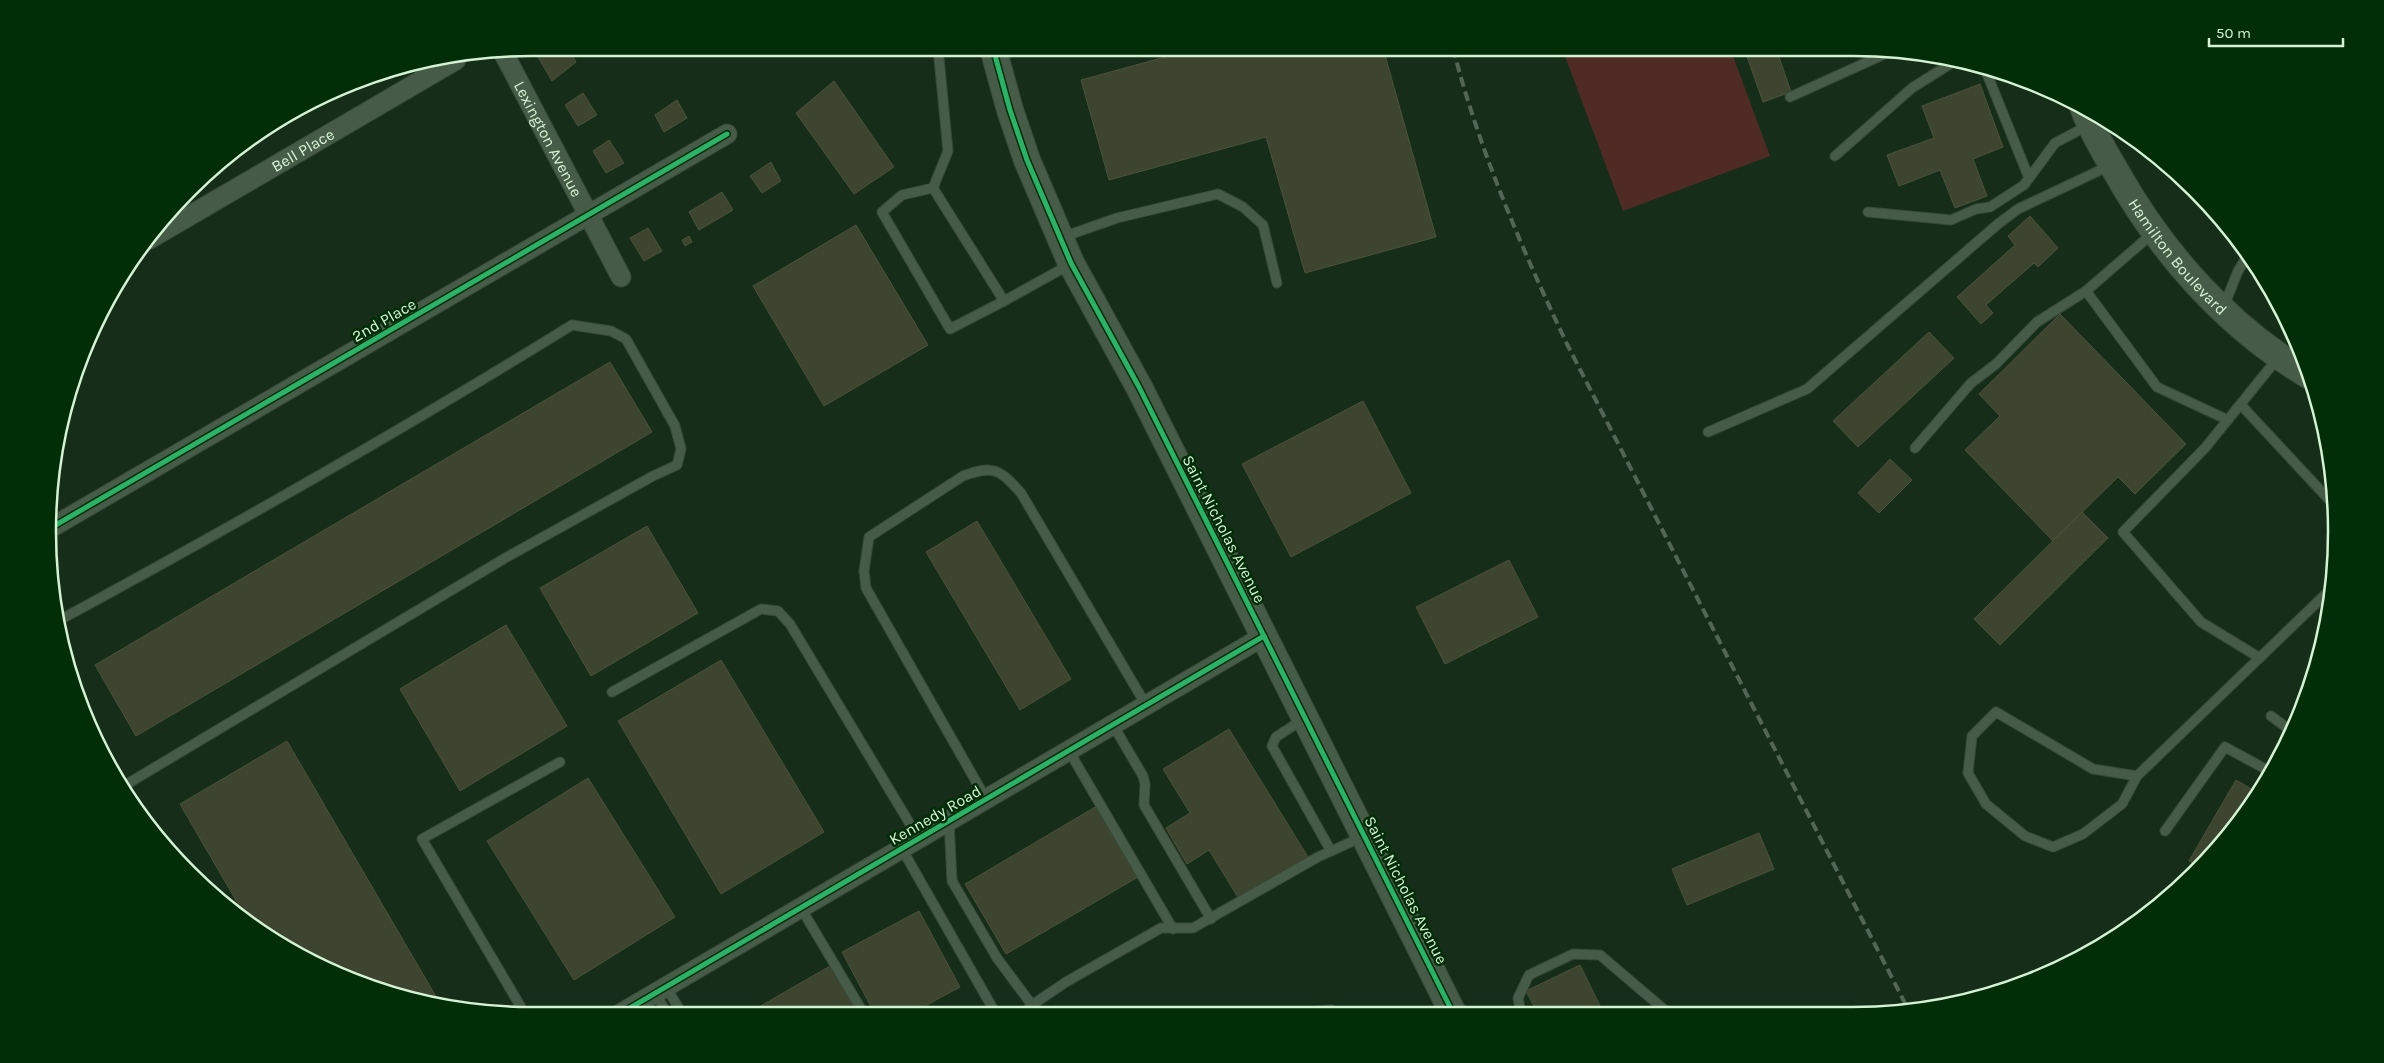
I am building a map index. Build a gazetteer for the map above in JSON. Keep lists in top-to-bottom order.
{
  "streets": {
    "street": [
      "Lexington Avenue",
      "Bell Place",
      "Hamilton Boulevard",
      "2nd Place",
      "Saint Nicholas Avenue",
      "Kennedy Road"
    ]
  },
  "crossings": [
    ["Lexington Avenue", "2nd Place"],
    ["Saint Nicholas Avenue", "Kennedy Road"]
  ],
  "scale_bar": "50 m"
}
